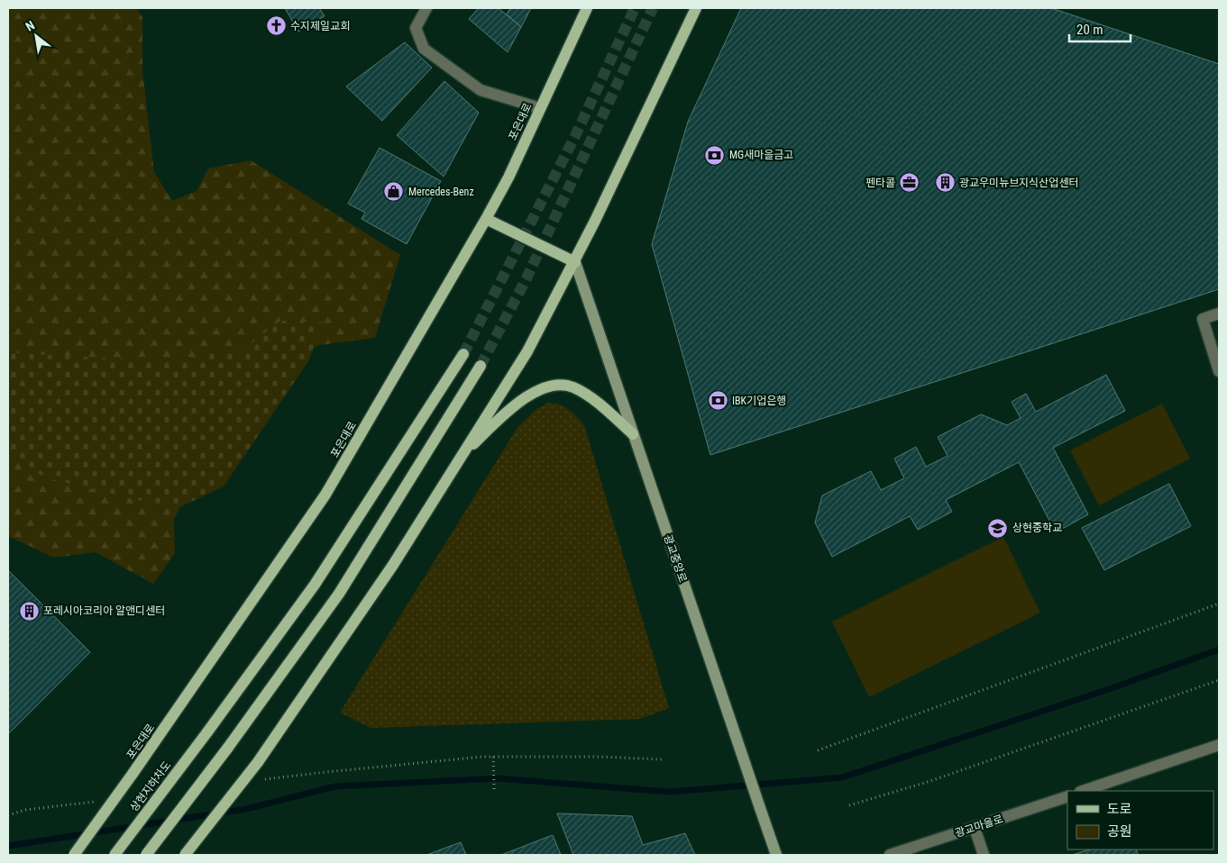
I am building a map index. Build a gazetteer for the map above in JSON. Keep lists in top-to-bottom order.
{
  "streets": {
    "main road": ["포은대로", "광교중앙로", "상현지하차도"],
    "street": ["광교마을로"]
  },
  "places": {
    "church": ["수지제일교회"],
    "bank": ["MG새마을금고", "IBK기업은행"],
    "office": ["펜타콜"],
    "building": ["광교우미뉴브지식산업센터", "포레시아코리아 알앤디센터"],
    "shop": ["Mercedes-Benz"],
    "school or university": ["상현중학교"]
  },
  "legend": ["도로", "공원"],
  "scale_bar": "20 m",
  "north": "top left"
}
